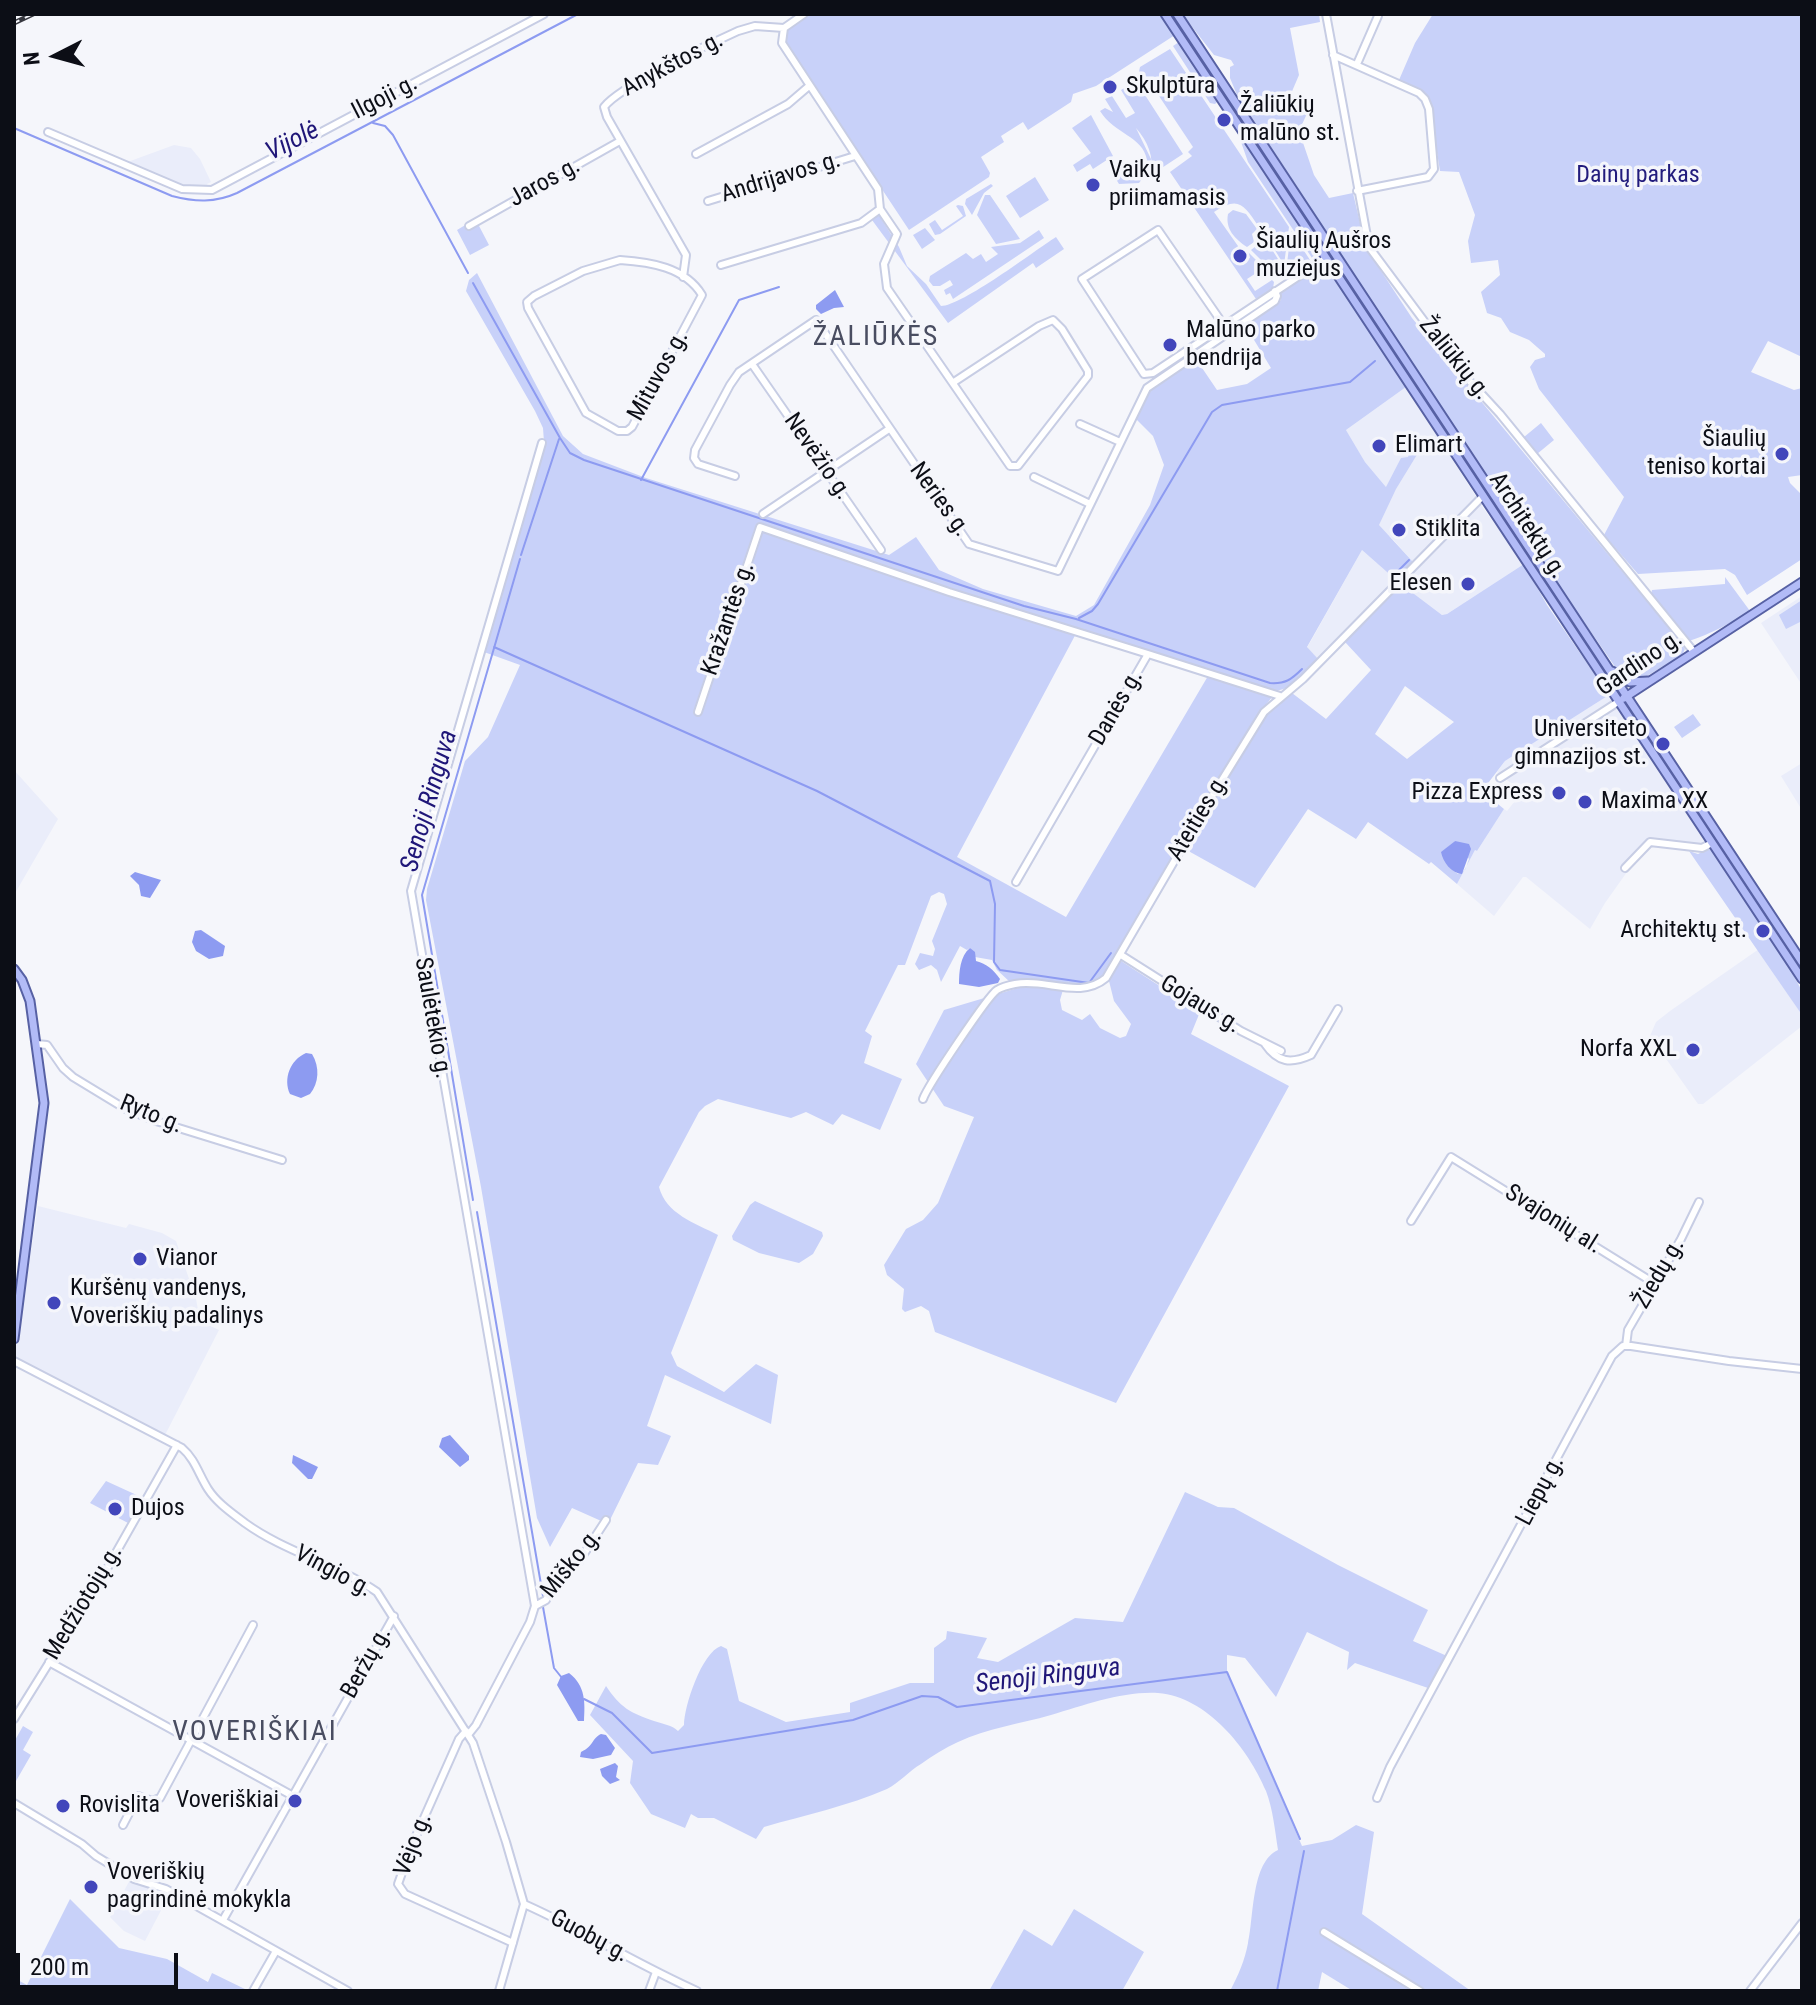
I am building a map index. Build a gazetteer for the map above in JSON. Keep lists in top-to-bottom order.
{
  "streets": {
    "main road": ["Architektų g.", "Gardino g."],
    "street": [
      "Anykštos g.",
      "Ilgoji g.",
      "Andrijavos g.",
      "Jaros g.",
      "Žaliūkių g.",
      "Mituvos g.",
      "Nevėžio g.",
      "Neries g.",
      "Kražantės g.",
      "Danės g.",
      "Ateities g.",
      "Gojaus g.",
      "Saulėtekio g.",
      "Ryto g.",
      "Svajonių al.",
      "Žiedų g.",
      "Liepų g.",
      "Miško g.",
      "Vingio g.",
      "Medžiotojų g.",
      "Beržų g.",
      "Vėjo g.",
      "Guobų g."
    ]
  },
  "crossings": [
    ["Anykštos g.", "Jaros g."],
    ["Žaliūkių g.", "Gardino g."],
    ["Nevėžio g.", "Neries g."],
    ["Architektų g.", "Gardino g."],
    ["Architektų g.", "Ateities g."],
    ["Kražantės g.", "Danės g."],
    ["Danės g.", "Ateities g."],
    ["Ateities g.", "Gojaus g."],
    ["Saulėtekio g.", "Miško g."],
    ["Svajonių al.", "Žiedų g."],
    ["Žiedų g.", "Liepų g."],
    ["Miško g.", "Vingio g."],
    ["Miško g.", "Vėjo g."],
    ["Vingio g.", "Medžiotojų g."],
    ["Vingio g.", "Beržų g."],
    ["Vingio g.", "Vėjo g."],
    ["Vingio g.", "Guobų g."]
  ],
  "districts": ["ŽALIŪKĖS", "VOVERIŠKIAI"],
  "water": ["Vijolė", "Senoji Ringuva"],
  "parks": ["Dainų parkas"],
  "places": [
    "Skulptūra",
    "Žaliūkių malūno st.",
    "Vaikų priimamasis",
    "Šiaulių Aušros muziejus",
    "Malūno parko bendrija",
    "Elimart",
    "Šiaulių teniso kortai",
    "Stiklita",
    "Elesen",
    "Universiteto gimnazijos st.",
    "Pizza Express",
    "Maxima XX",
    "Architektų st.",
    "Norfa XXL",
    "Vianor",
    "Kuršėnų vandenys, Voveriškių padalinys",
    "Dujos",
    "Voveriškiai",
    "Rovislita",
    "Voveriškių pagrindinė mokykla"
  ],
  "scale_bar": "200 m",
  "north": "left"
}
